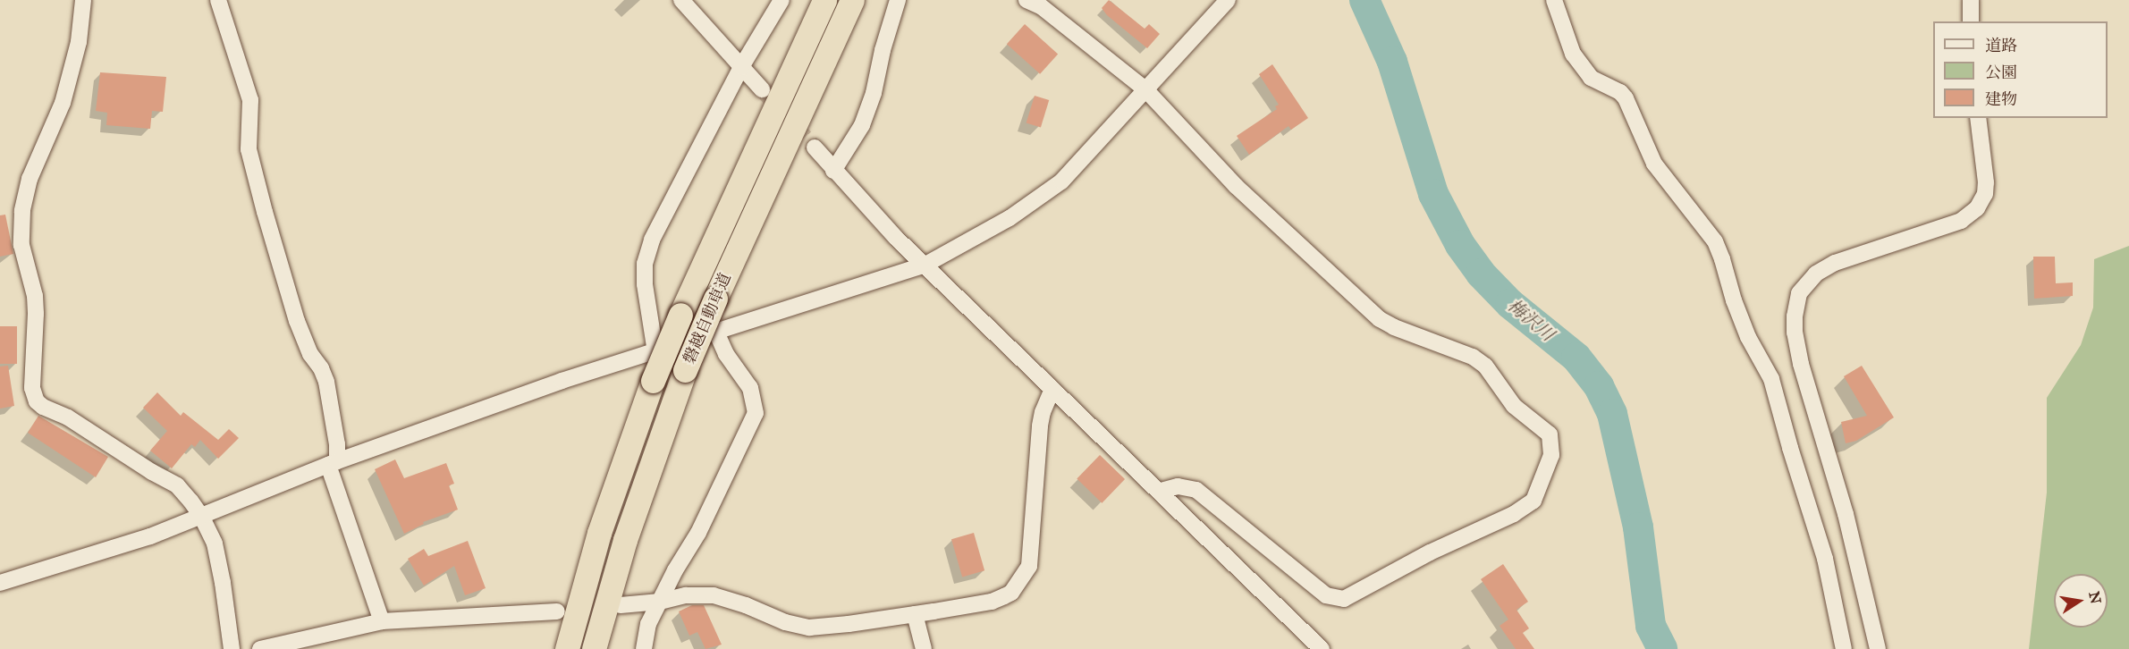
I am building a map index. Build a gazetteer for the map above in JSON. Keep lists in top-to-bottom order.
{
  "streets": {
    "highway": ["磐越自動車道"]
  },
  "water": ["梅沢川"],
  "legend": ["道路", "公園", "建物"],
  "north": "right"
}
